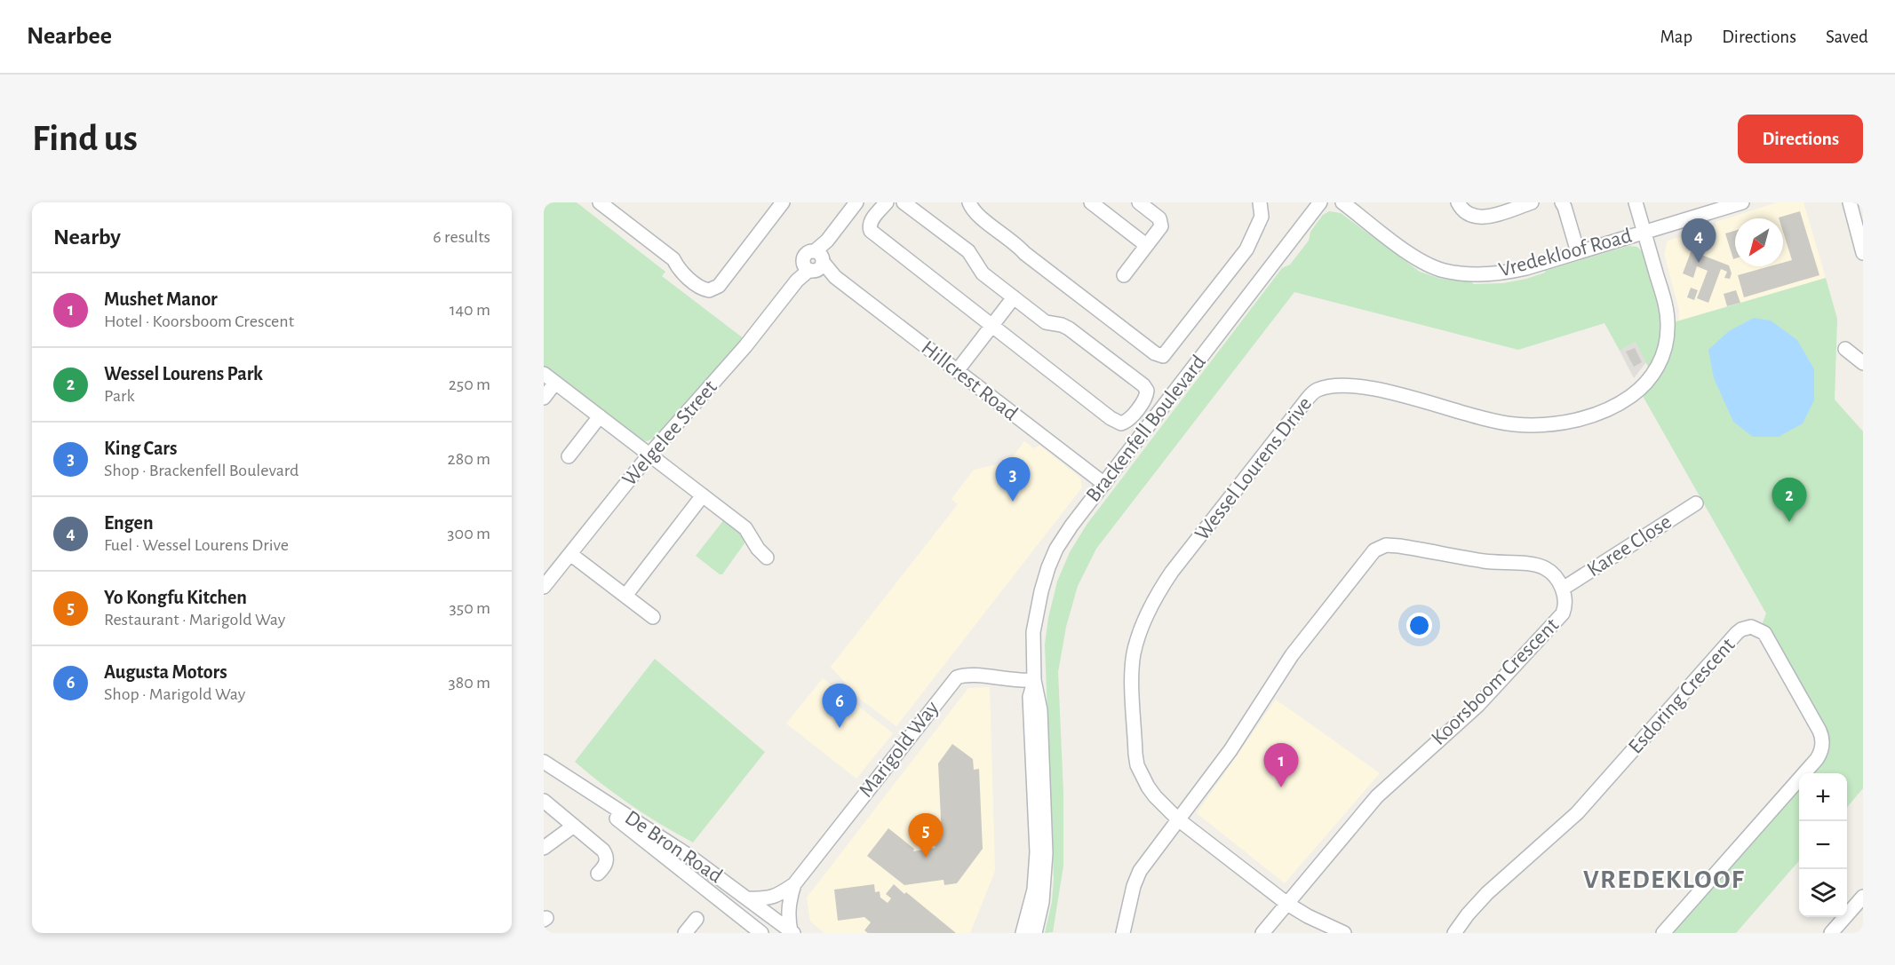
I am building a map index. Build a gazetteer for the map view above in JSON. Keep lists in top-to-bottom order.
{
  "streets": {
    "street": [
      "Vredekloof Road",
      "Hillcrest Road",
      "Brackenfell Boulevard",
      "Welgelee Street",
      "Wessel Lourens Drive",
      "Karee Close",
      "Koorsboom Crescent",
      "Esdoring Crescent",
      "Marigold Way",
      "De Bron Road"
    ]
  },
  "crossings": [
    ["Vredekloof Road", "Wessel Lourens Drive"],
    ["Hillcrest Road", "Brackenfell Boulevard"],
    ["Hillcrest Road", "Welgelee Street"],
    ["Brackenfell Boulevard", "Marigold Way"],
    ["Wessel Lourens Drive", "Koorsboom Crescent"],
    ["Karee Close", "Koorsboom Crescent"],
    ["Marigold Way", "De Bron Road"]
  ],
  "districts": ["VREDEKLOOF"],
  "north": "bottom left",
  "page": {
    "header": "Nearbee",
    "nav": ["Map", "Directions", "Saved"],
    "buttons": "Directions",
    "title": "Find us",
    "heading": ["Nearby", "6 results"],
    "pins": [
      "4",
      "3",
      "2",
      "6",
      "1",
      "5"
    ],
    "list": [
      {
        "mark": "1",
        "name": "Mushet Manor",
        "note": "Hotel · Koorsboom Crescent",
        "value": "140 m"
      },
      {
        "mark": "2",
        "name": "Wessel Lourens Park",
        "note": "Park",
        "value": "250 m"
      },
      {
        "mark": "3",
        "name": "King Cars",
        "note": "Shop · Brackenfell Boulevard",
        "value": "280 m"
      },
      {
        "mark": "4",
        "name": "Engen",
        "note": "Fuel · Wessel Lourens Drive",
        "value": "300 m"
      },
      {
        "mark": "5",
        "name": "Yo Kongfu Kitchen",
        "note": "Restaurant · Marigold Way",
        "value": "350 m"
      },
      {
        "mark": "6",
        "name": "Augusta Motors",
        "note": "Shop · Marigold Way",
        "value": "380 m"
      }
    ],
    "map_buttons": ["+", "−"]
  }
}
